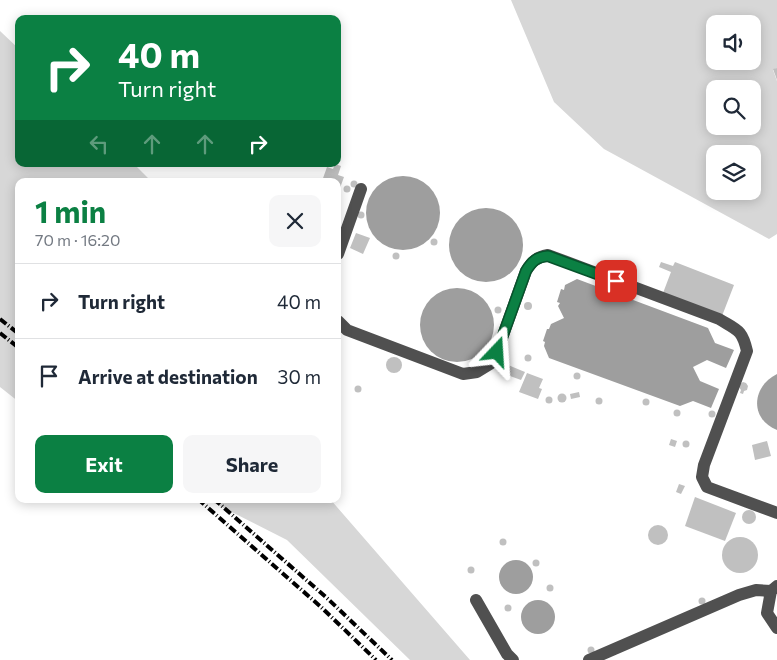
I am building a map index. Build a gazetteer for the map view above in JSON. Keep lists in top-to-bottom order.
{
  "page": {
    "turn": ["40 m", "Turn right"],
    "heading": ["1 min", "70 m · 16:20"],
    "list": [
      {
        "name": "Turn right",
        "value": "40 m"
      },
      {
        "name": "Arrive at destination",
        "value": "30 m"
      }
    ],
    "buttons": ["Exit", "Share"]
  }
}
